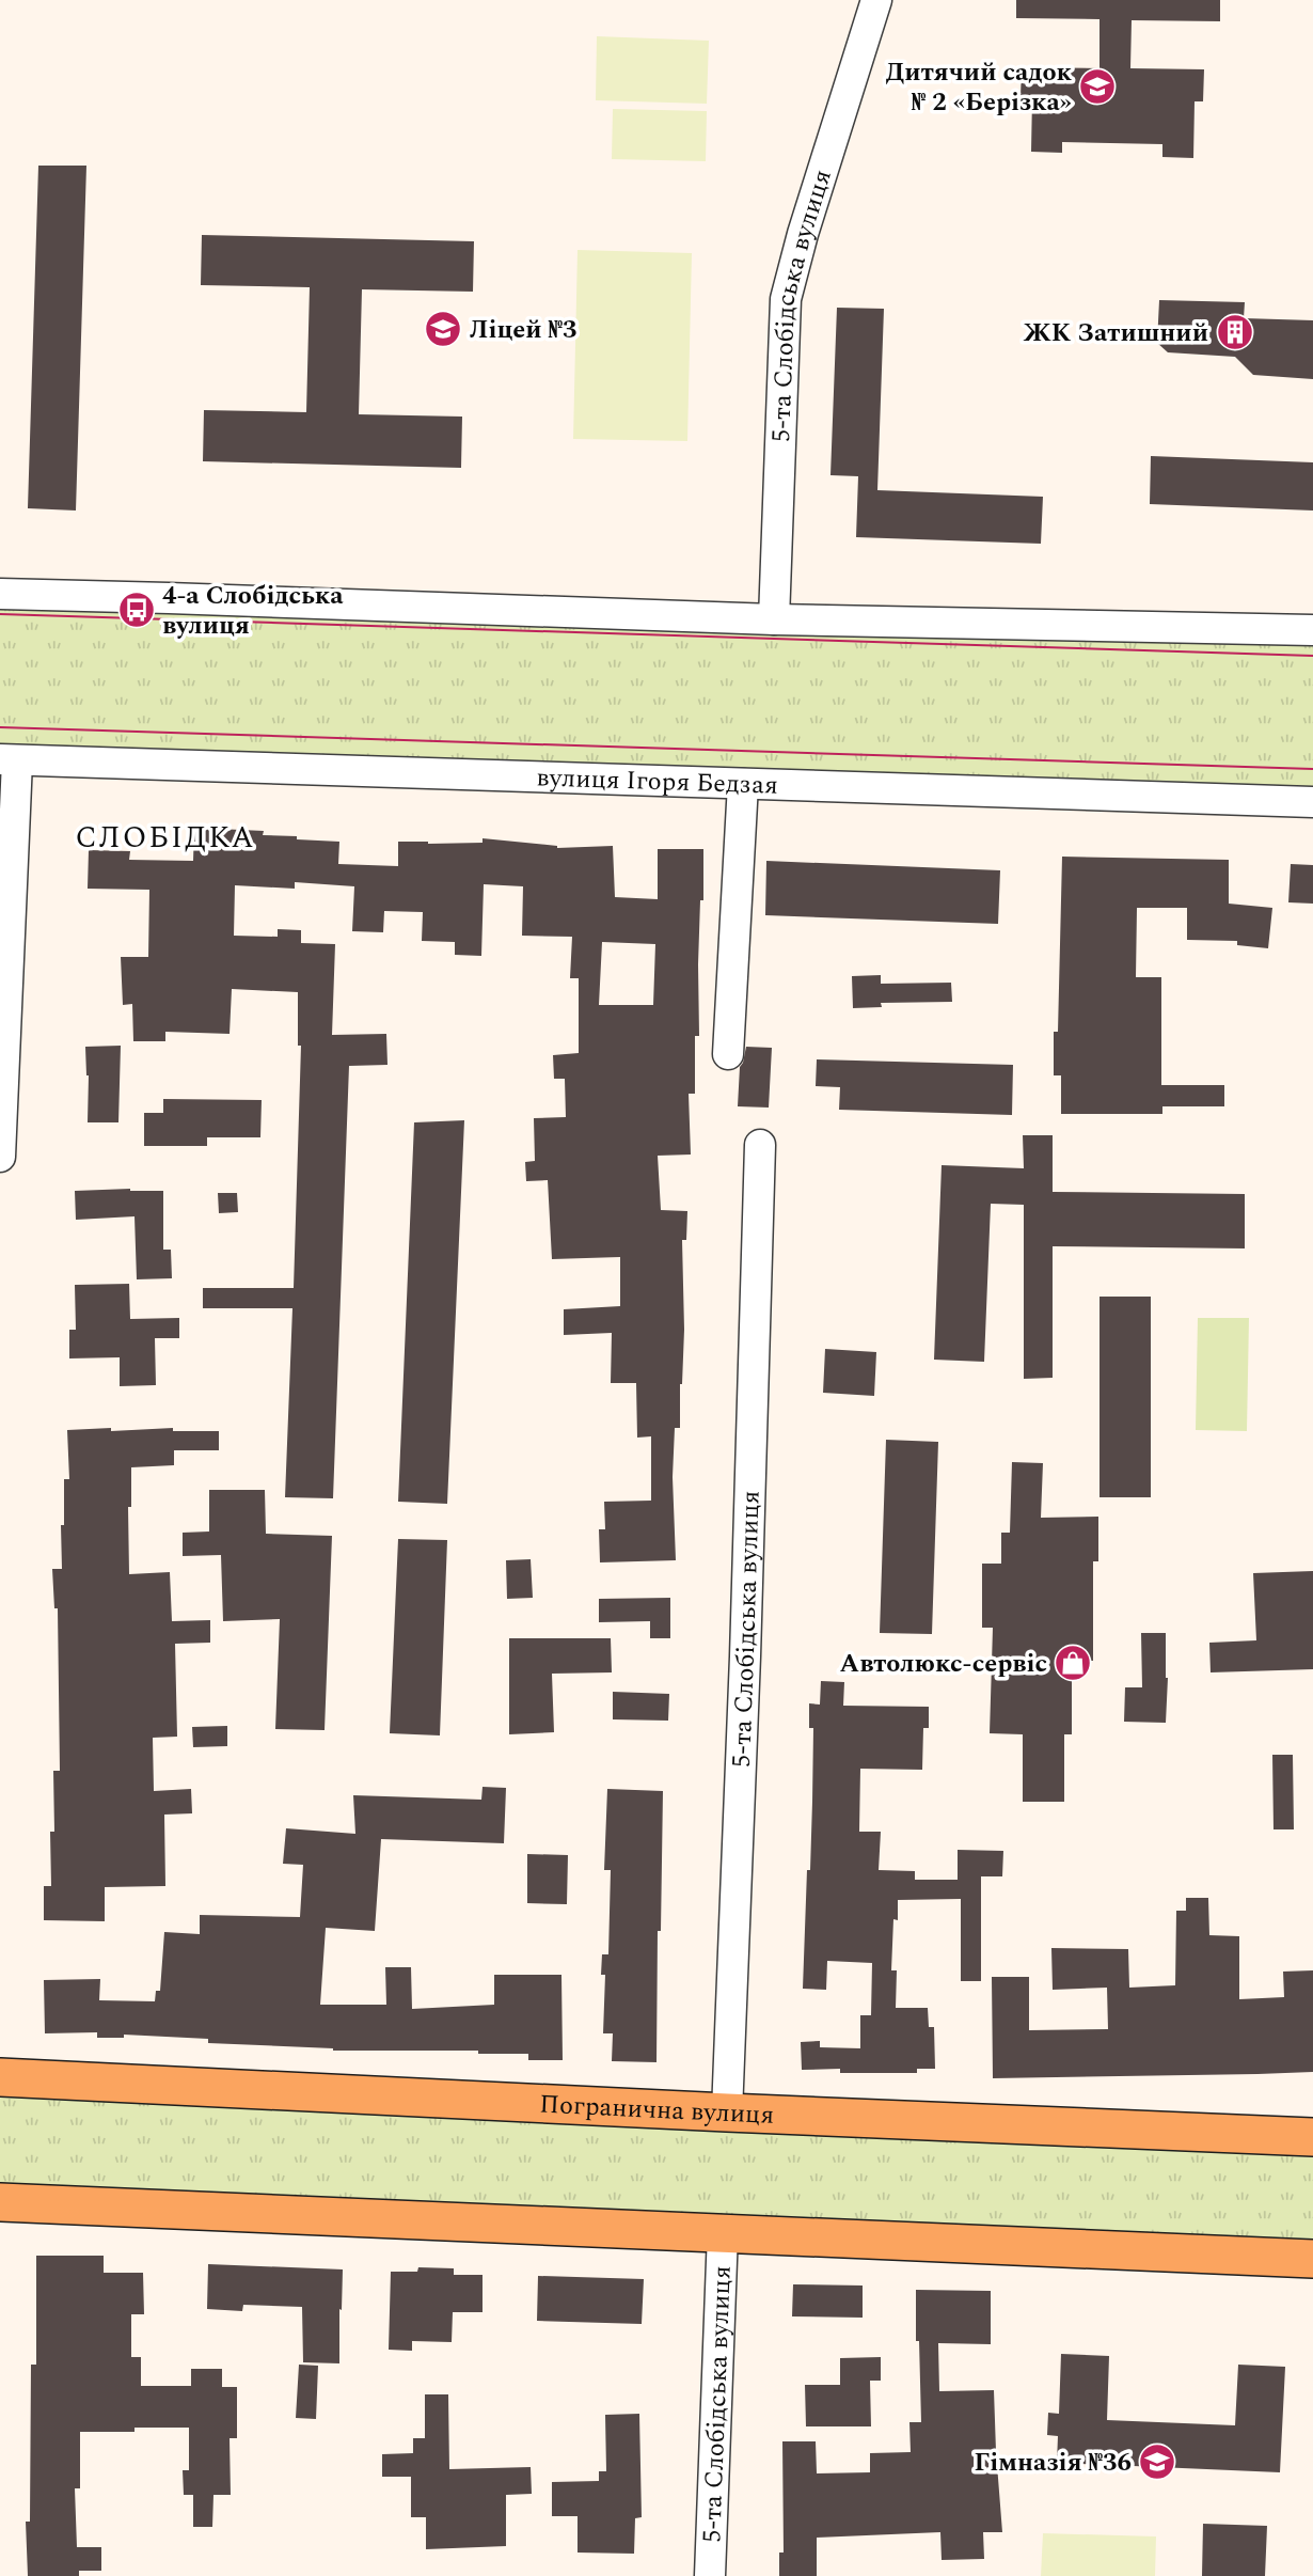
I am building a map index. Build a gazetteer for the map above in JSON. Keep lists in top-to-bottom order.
{
  "streets": {
    "main road": ["Погранична вулиця"],
    "street": ["5-та Слобідська вулиця", "вулиця Ігоря Бедзая"]
  },
  "crossings": [
    ["5-та Слобідська вулиця", "Погранична вулиця"]
  ],
  "districts": ["СЛОБІДКА"],
  "places": {
    "school or university": ["Дитячий садок № 2 «Берізка»", "Ліцей №3", "Гімназія №36"],
    "building": ["ЖК Затишний"],
    "bus stop": ["4-а Слобідська вулиця"],
    "shop": ["Автолюкс-сервіс"]
  }
}
